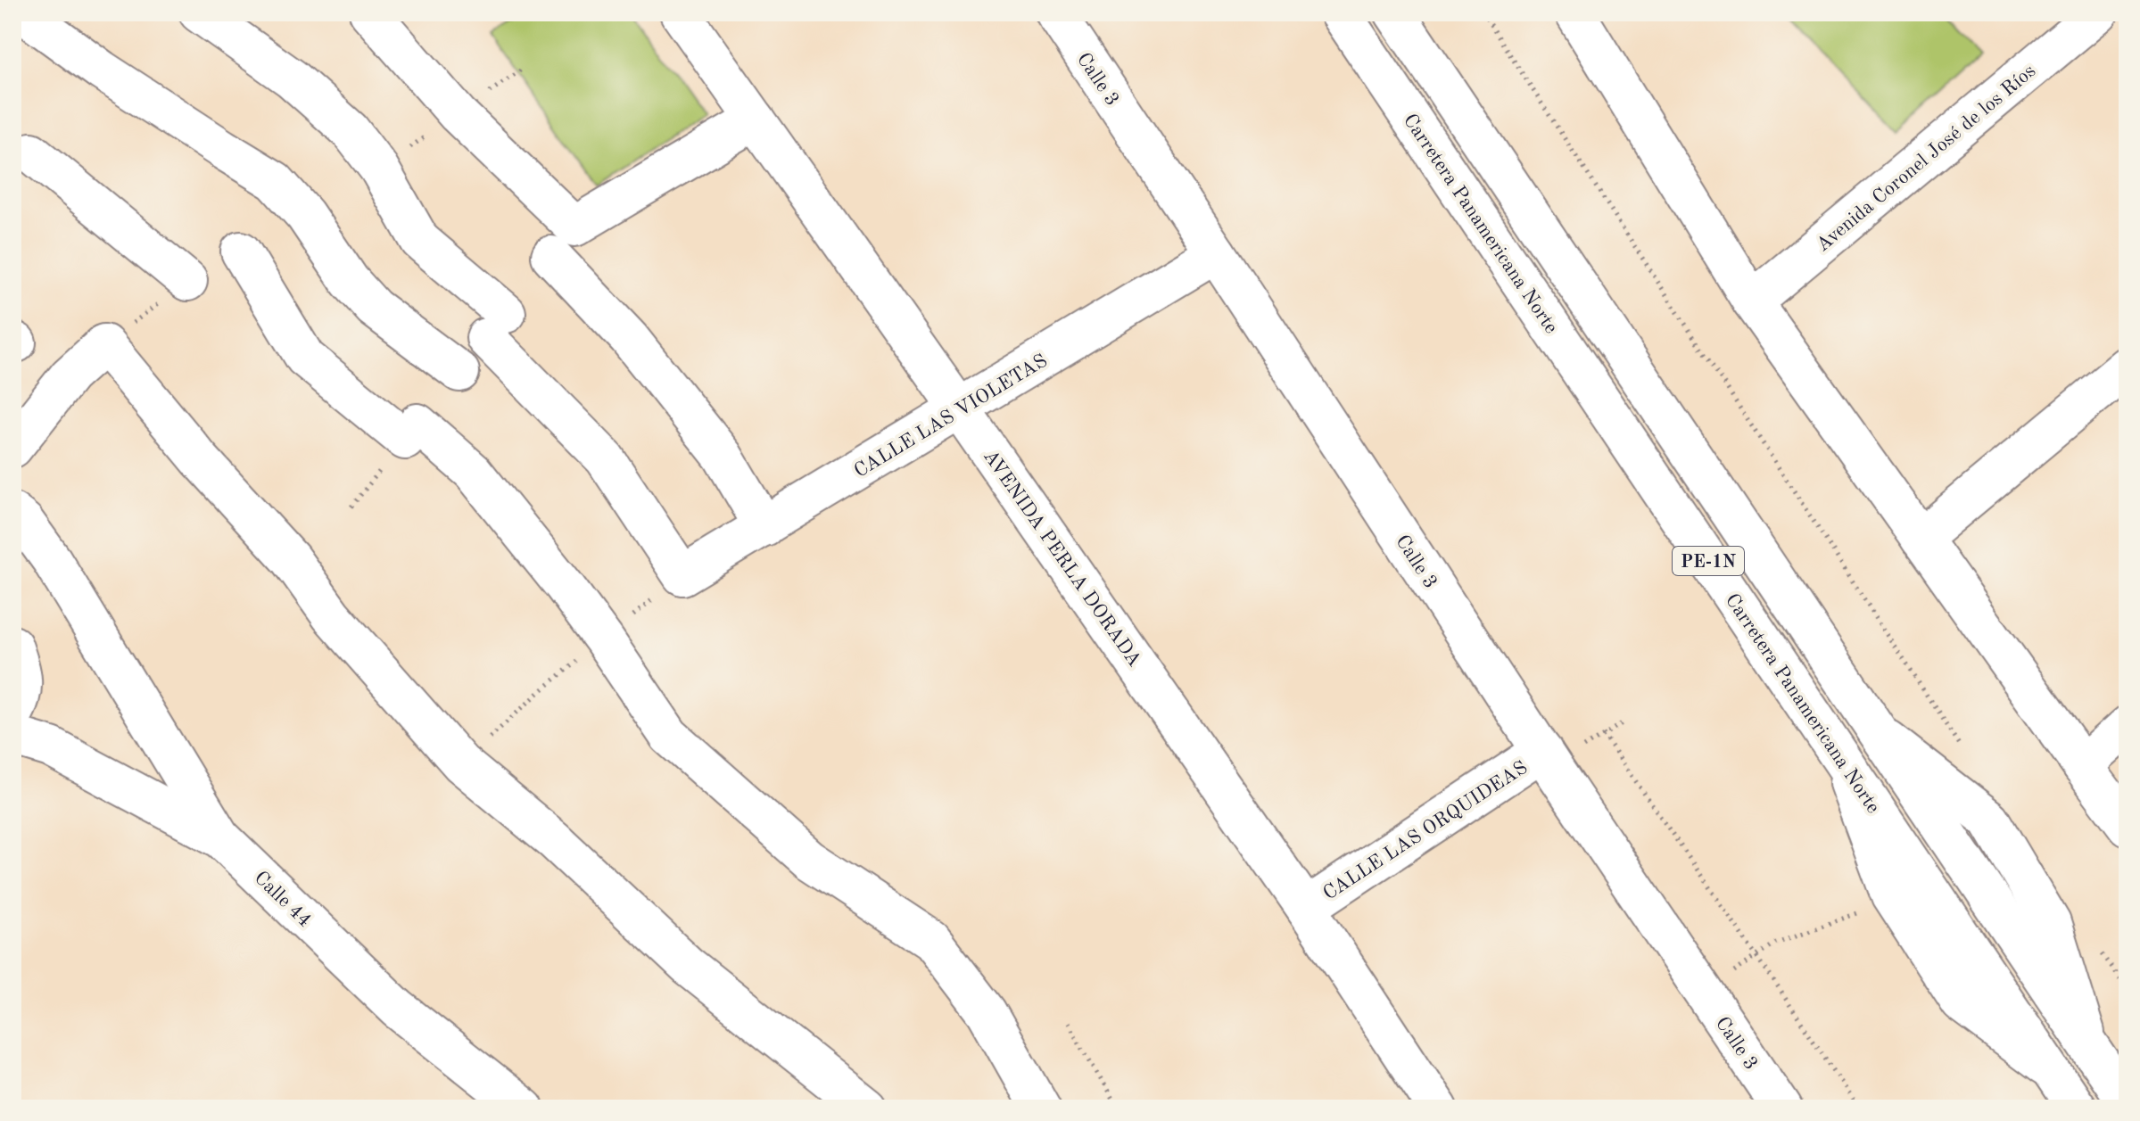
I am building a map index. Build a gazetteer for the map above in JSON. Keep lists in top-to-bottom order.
{
  "streets": {
    "main road": [
      "Calle 3",
      "Avenida Coronel José de los Ríos",
      "Carretera Panamericana Norte",
      "CALLE LAS VIOLETAS",
      "AVENIDA PERLA DORADA",
      "PE-1N",
      "CALLE LAS ORQUIDEAS",
      "Calle 44"
    ]
  },
  "crossings": [
    ["Calle 3", "CALLE LAS VIOLETAS"],
    ["Calle 3", "CALLE LAS ORQUIDEAS"],
    ["CALLE LAS VIOLETAS", "AVENIDA PERLA DORADA"],
    ["AVENIDA PERLA DORADA", "CALLE LAS ORQUIDEAS"]
  ]
}
